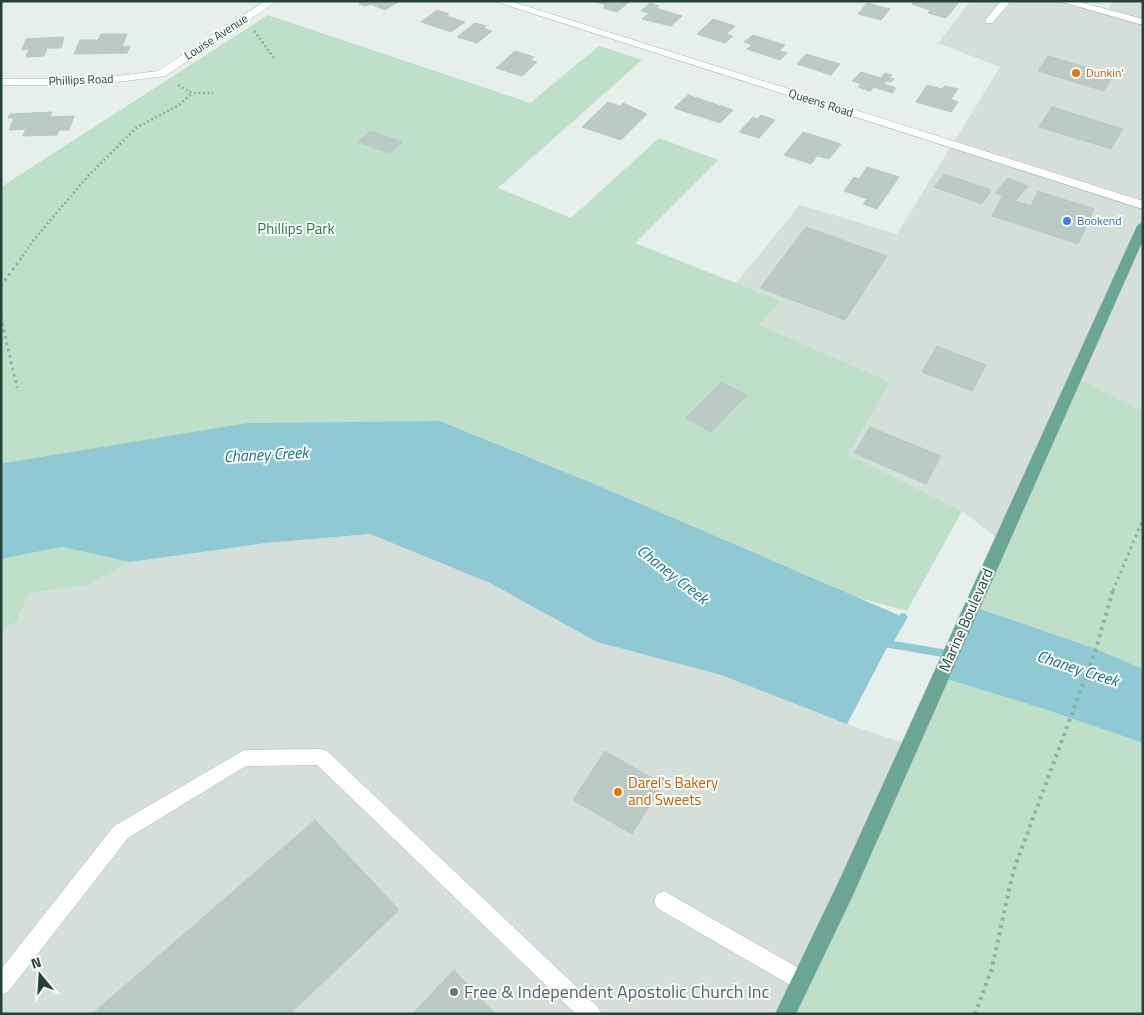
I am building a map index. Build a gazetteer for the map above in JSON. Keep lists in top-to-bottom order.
{
  "streets": {
    "main road": ["Marine Boulevard"],
    "street": ["Louise Avenue", "Phillips Road", "Queens Road"]
  },
  "crossings": [
    ["Louise Avenue", "Phillips Road"]
  ],
  "water": ["Chaney Creek"],
  "parks": ["Phillips Park"],
  "places": [
    "Dunkin'",
    "Bookend",
    "Darel's Bakery and Sweets",
    "Free & Independent Apostolic Church Inc"
  ],
  "north": "top"
}
